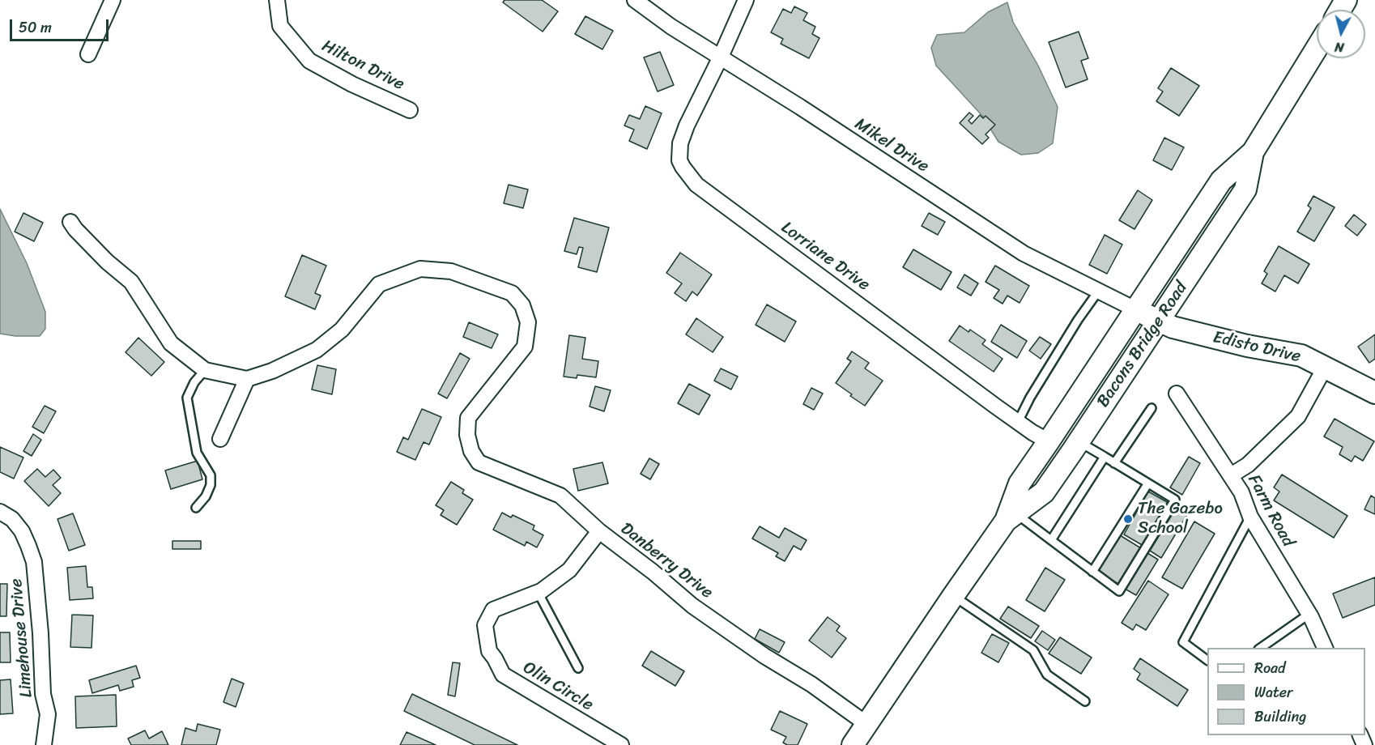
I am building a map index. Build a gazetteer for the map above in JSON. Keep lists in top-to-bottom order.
{
  "streets": {
    "main road": ["Bacons Bridge Road", "Edisto Drive"],
    "street": [
      "Hilton Drive",
      "Mikel Drive",
      "Lorriane Drive",
      "Farm Road",
      "Danberry Drive",
      "Limehouse Drive",
      "Olin Circle"
    ]
  },
  "crossings": [
    ["Mikel Drive", "Lorriane Drive"],
    ["Mikel Drive", "Bacons Bridge Road"],
    ["Mikel Drive", "Edisto Drive"],
    ["Lorriane Drive", "Bacons Bridge Road"],
    ["Bacons Bridge Road", "Edisto Drive"],
    ["Bacons Bridge Road", "Danberry Drive"],
    ["Danberry Drive", "Olin Circle"]
  ],
  "places": ["The Gazebo School"],
  "legend": ["Road", "Water", "Building"],
  "scale_bar": "50 m",
  "north": "bottom"
}
